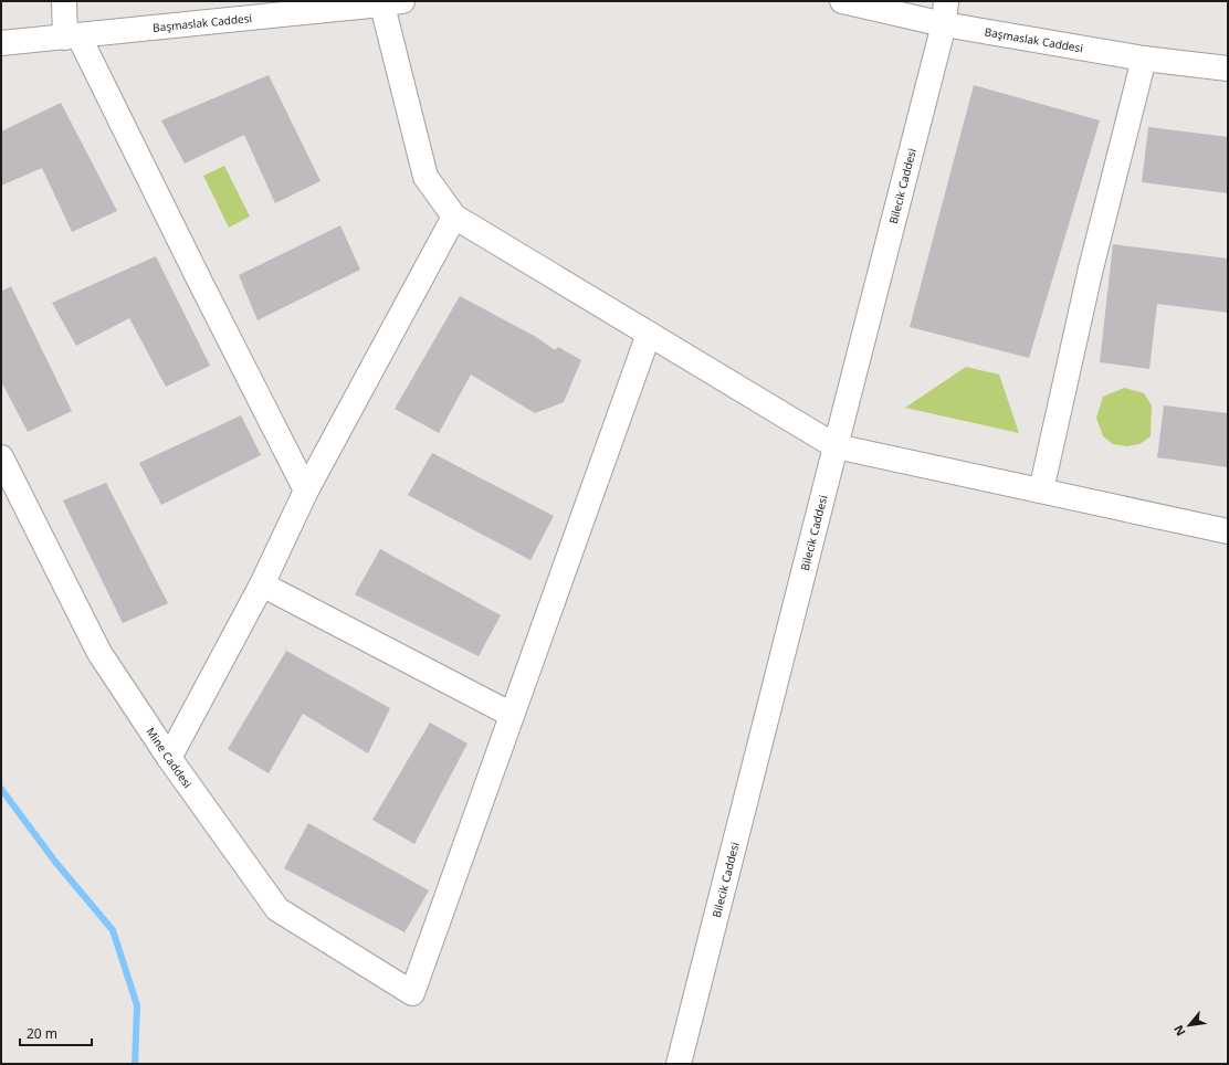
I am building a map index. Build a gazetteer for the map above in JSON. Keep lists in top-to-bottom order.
{
  "streets": {
    "street": ["Başmaslak Caddesi", "Bilecik Caddesi", "Mine Caddesi"]
  },
  "crossings": [
    ["Başmaslak Caddesi", "Bilecik Caddesi"]
  ],
  "scale_bar": "20 m",
  "north": "bottom left"
}
